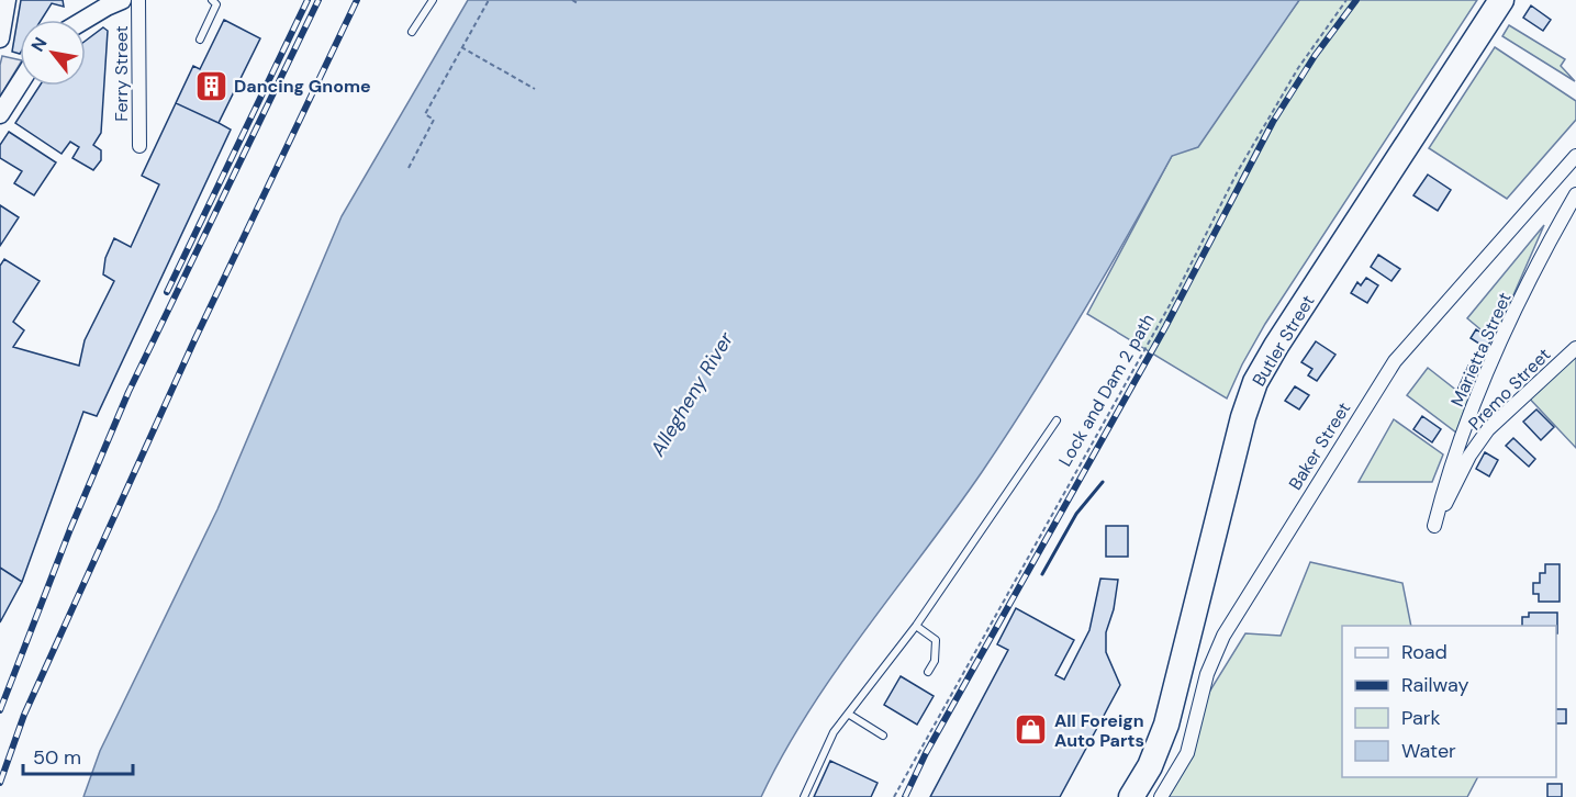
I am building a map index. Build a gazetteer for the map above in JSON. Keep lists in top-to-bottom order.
{
  "streets": {
    "highway": ["Butler Street"],
    "street": [
      "Ferry Street",
      "Marietta Street",
      "Premo Street",
      "Baker Street"
    ],
    "path": ["Lock and Dam 2 path"]
  },
  "crossings": [
    ["Marietta Street", "Premo Street"]
  ],
  "water": ["Allegheny River"],
  "places": {
    "building": ["Dancing Gnome"],
    "shop": ["All Foreign Auto Parts"]
  },
  "legend": [
    "Road",
    "Railway",
    "Park",
    "Water"
  ],
  "scale_bar": "50 m",
  "north": "top left"
}
